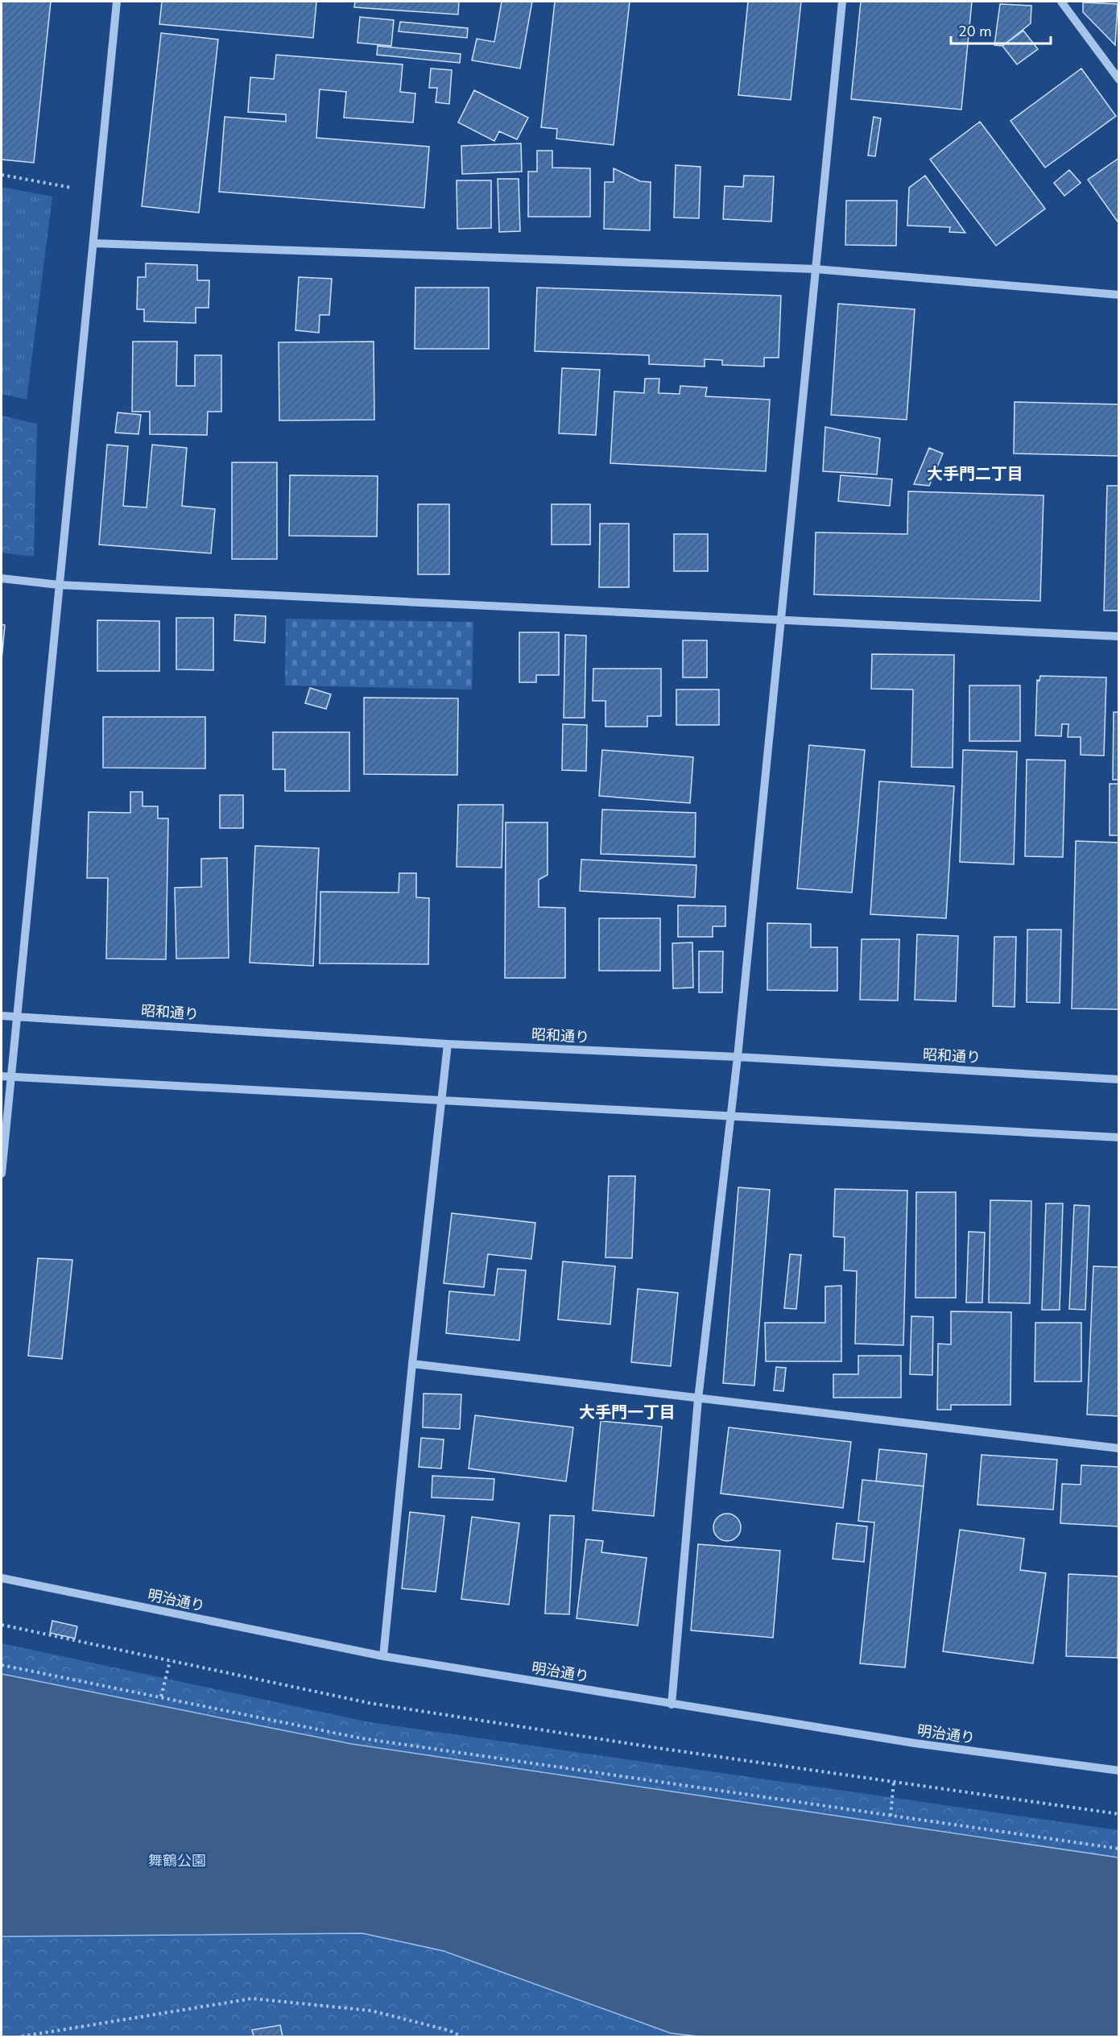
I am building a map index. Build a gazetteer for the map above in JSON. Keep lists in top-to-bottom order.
{
  "streets": {
    "street": ["昭和通り", "明治通り"]
  },
  "districts": ["大手門二丁目", "大手門一丁目"],
  "parks": ["舞鶴公園"],
  "scale_bar": "20 m"
}
